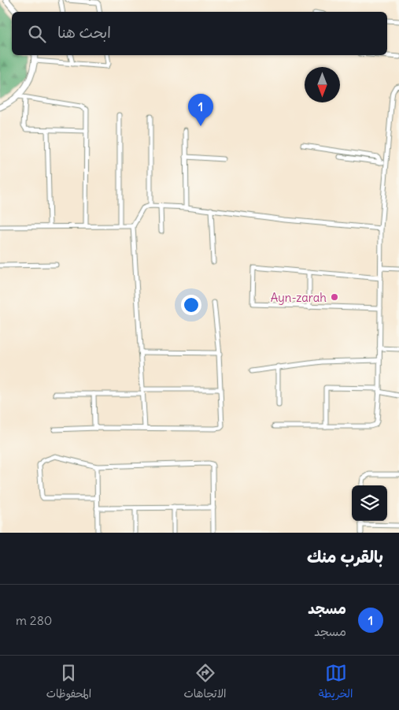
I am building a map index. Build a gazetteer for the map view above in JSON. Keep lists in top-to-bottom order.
{
  "places": ["Ayn-zarah"],
  "north": "bottom",
  "page": {
    "search": "ابحث هنا",
    "pins": "1",
    "heading": "بالقرب منك",
    "list": [
      {
        "mark": "1",
        "name": "مسجد",
        "note": "مسجد",
        "value": "280 m"
      }
    ],
    "nav": ["الخريطة", "الاتجاهات", "المحفوظات"]
  }
}
